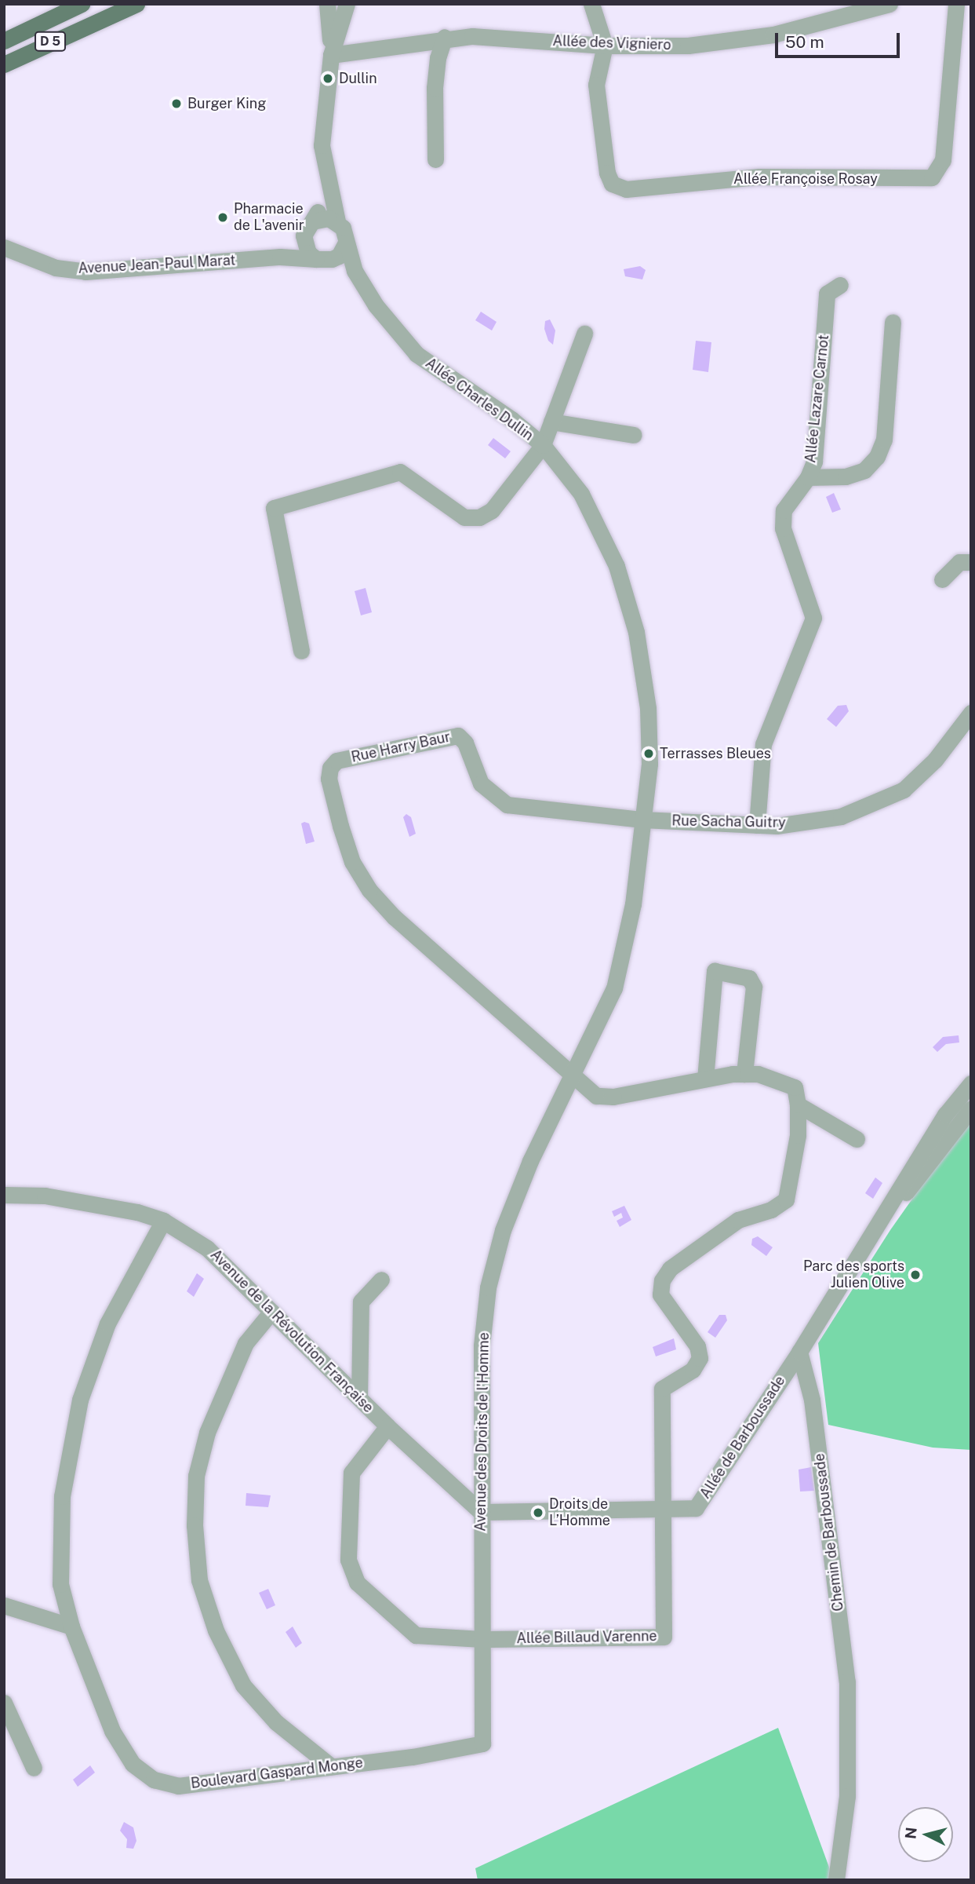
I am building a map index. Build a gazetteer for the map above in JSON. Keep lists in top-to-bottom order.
{
  "streets": {
    "main road": ["D 5"],
    "street": [
      "Allée des Vigniero",
      "Allée Françoise Rosay",
      "Avenue Jean-Paul Marat",
      "Allée Lazare Carnot",
      "Allée Charles Dullin",
      "Rue Harry Baur",
      "Rue Sacha Guitry",
      "Avenue de la Révolution Française",
      "Avenue des Droits de l'Homme",
      "Allée de Barboussade",
      "Chemin de Barboussade",
      "Allée Billaud Varenne",
      "Boulevard Gaspard Monge"
    ]
  },
  "crossings": [
    ["Allée des Vigniero", "Allée Françoise Rosay"],
    ["Allée des Vigniero", "Allée Charles Dullin"],
    ["Avenue Jean-Paul Marat", "Allée Charles Dullin"],
    ["Allée Lazare Carnot", "Rue Sacha Guitry"],
    ["Allée Charles Dullin", "Rue Harry Baur"],
    ["Allée Charles Dullin", "Rue Sacha Guitry"],
    ["Allée Charles Dullin", "Avenue des Droits de l'Homme"],
    ["Rue Harry Baur", "Rue Sacha Guitry"],
    ["Rue Harry Baur", "Avenue des Droits de l'Homme"],
    ["Rue Sacha Guitry", "Avenue des Droits de l'Homme"],
    ["Avenue de la Révolution Française", "Avenue des Droits de l'Homme"],
    ["Avenue de la Révolution Française", "Allée de Barboussade"],
    ["Avenue de la Révolution Française", "Boulevard Gaspard Monge"],
    ["Avenue des Droits de l'Homme", "Allée de Barboussade"],
    ["Avenue des Droits de l'Homme", "Allée Billaud Varenne"],
    ["Avenue des Droits de l'Homme", "Boulevard Gaspard Monge"],
    ["Allée de Barboussade", "Chemin de Barboussade"],
    ["Allée de Barboussade", "Allée Billaud Varenne"]
  ],
  "places": [
    "Dullin",
    "Burger King",
    "Pharmacie de L'avenir",
    "Terrasses Bleues",
    "Parc des sports Julien Olive",
    "Droits de L’Homme"
  ],
  "scale_bar": "50 m",
  "north": "left"
}
